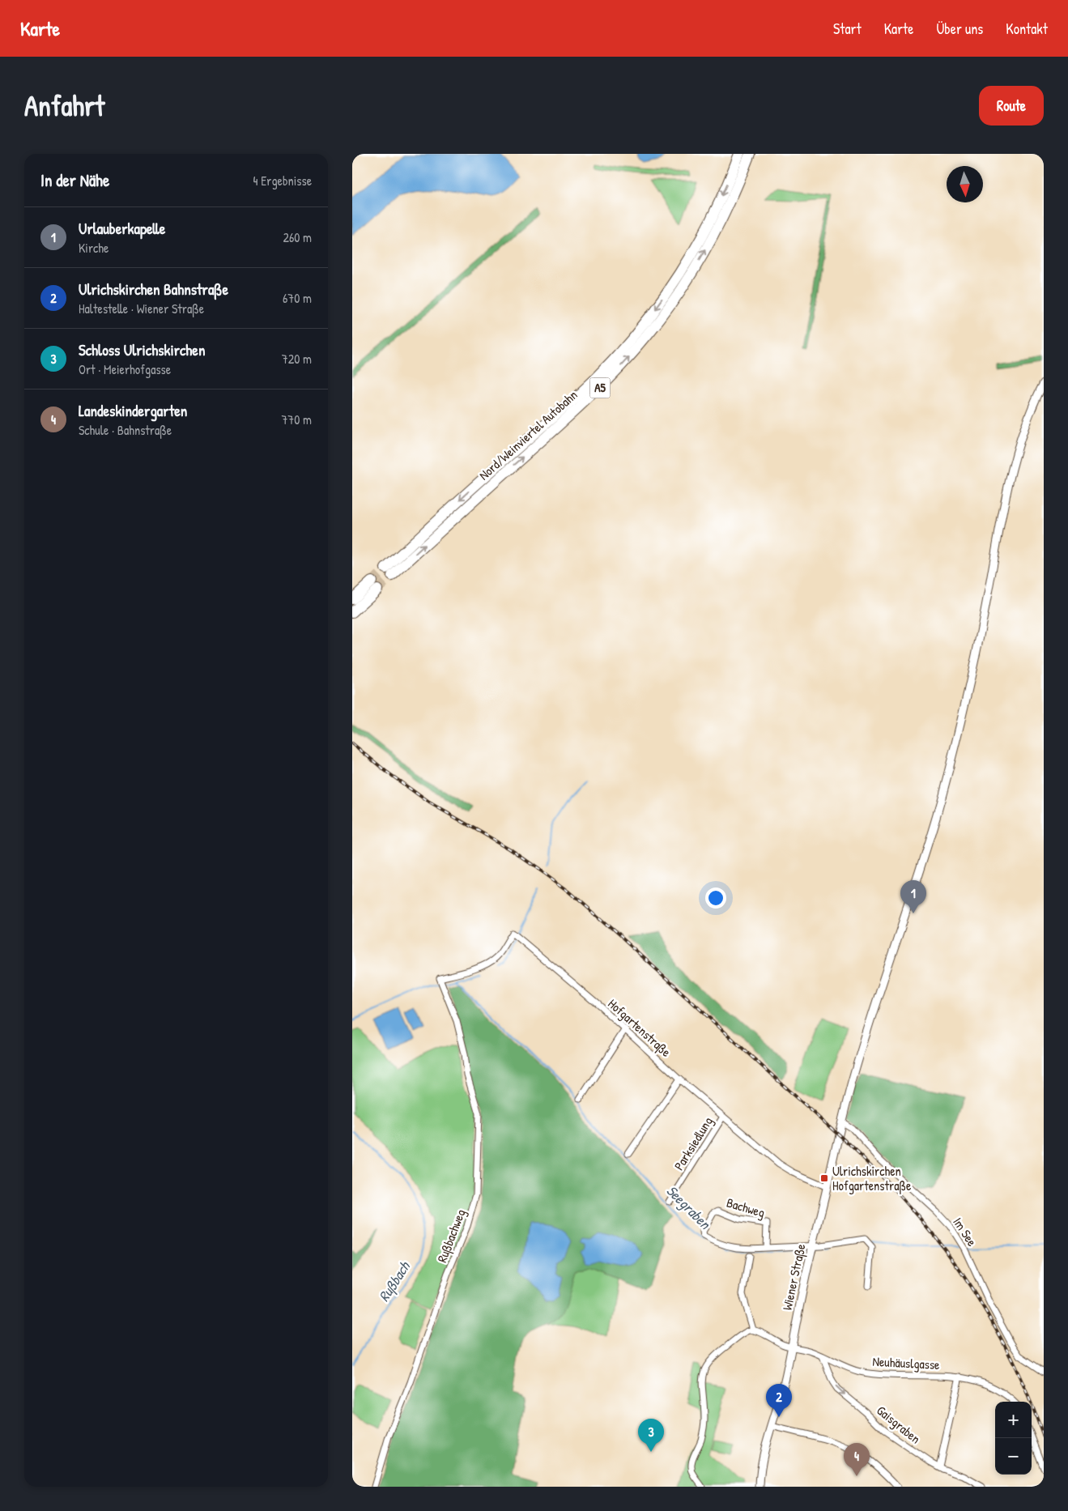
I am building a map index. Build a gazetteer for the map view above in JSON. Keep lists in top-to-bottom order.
{
  "streets": {
    "highway": ["A5", "Nord/Weinviertel Autobahn"],
    "street": [
      "Hofgartenstraße",
      "Parksiedlung",
      "Bachweg",
      "Im See",
      "Rußbachweg",
      "Wiener Straße",
      "Neuhäuslgasse",
      "Gaisgraben"
    ]
  },
  "crossings": [
    ["Hofgartenstraße", "Parksiedlung"],
    ["Hofgartenstraße", "Rußbachweg"],
    ["Hofgartenstraße", "Wiener Straße"],
    ["Bachweg", "Wiener Straße"],
    ["Im See", "Wiener Straße"],
    ["Wiener Straße", "Neuhäuslgasse"],
    ["Neuhäuslgasse", "Gaisgraben"]
  ],
  "water": ["Seegraben", "Rußbach"],
  "places": {
    "transit": ["Ulrichskirchen Hofgartenstraße"]
  },
  "north": "bottom",
  "page": {
    "header": "Karte",
    "nav": [
      "Start",
      "Karte",
      "Über uns",
      "Kontakt"
    ],
    "buttons": "Route",
    "title": "Anfahrt",
    "heading": ["In der Nähe", "4 Ergebnisse"],
    "list": [
      {
        "mark": "1",
        "name": "Urlauberkapelle",
        "note": "Kirche",
        "value": "260 m"
      },
      {
        "mark": "2",
        "name": "Ulrichskirchen Bahnstraße",
        "note": "Haltestelle · Wiener Straße",
        "value": "670 m"
      },
      {
        "mark": "3",
        "name": "Schloss Ulrichskirchen",
        "note": "Ort · Meierhofgasse",
        "value": "720 m"
      },
      {
        "mark": "4",
        "name": "Landeskindergarten",
        "note": "Schule · Bahnstraße",
        "value": "770 m"
      }
    ],
    "pins": [
      "1",
      "2",
      "3",
      "4"
    ],
    "map_buttons": ["+", "−"]
  }
}
